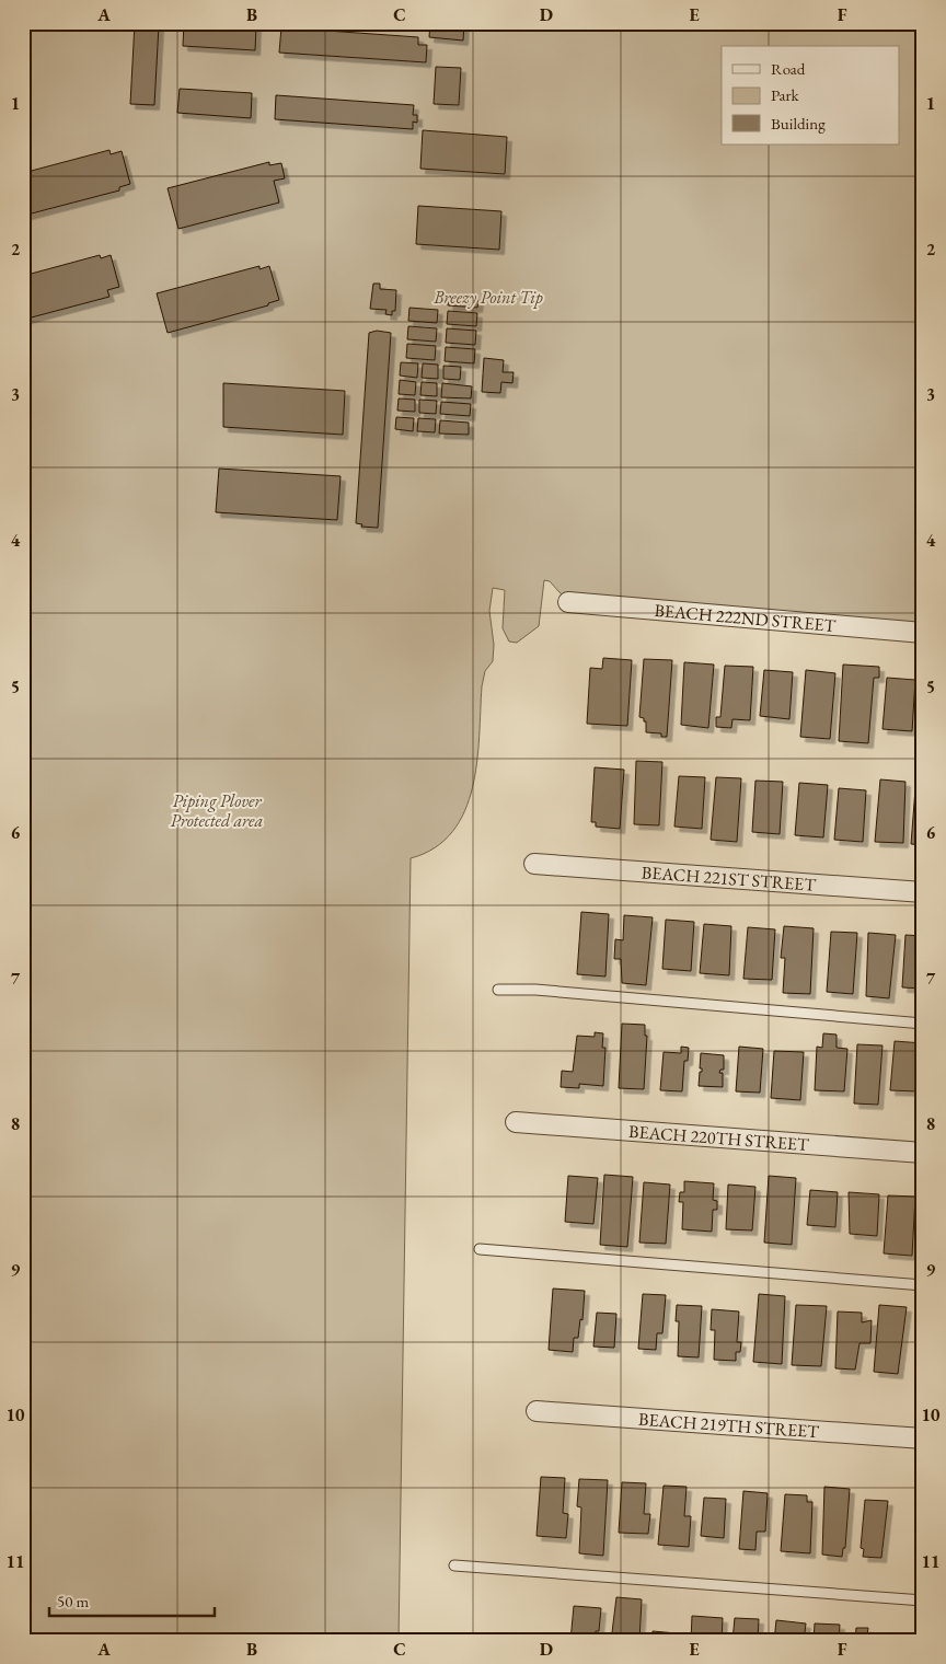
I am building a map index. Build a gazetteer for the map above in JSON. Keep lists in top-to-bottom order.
{
  "streets": {
    "street": [
      "BEACH 222ND STREET",
      "BEACH 221ST STREET",
      "BEACH 220TH STREET",
      "BEACH 219TH STREET"
    ]
  },
  "parks": ["Breezy Point Tip", "Piping Plover Protected area"],
  "legend": ["Road", "Park", "Building"],
  "scale_bar": "50 m",
  "grid": {
    "columns": [
      "A",
      "B",
      "C",
      "D",
      "E",
      "F"
    ],
    "rows": [
      "1",
      "2",
      "3",
      "4",
      "5",
      "6",
      "7",
      "8",
      "9",
      "10",
      "11"
    ]
  }
}
